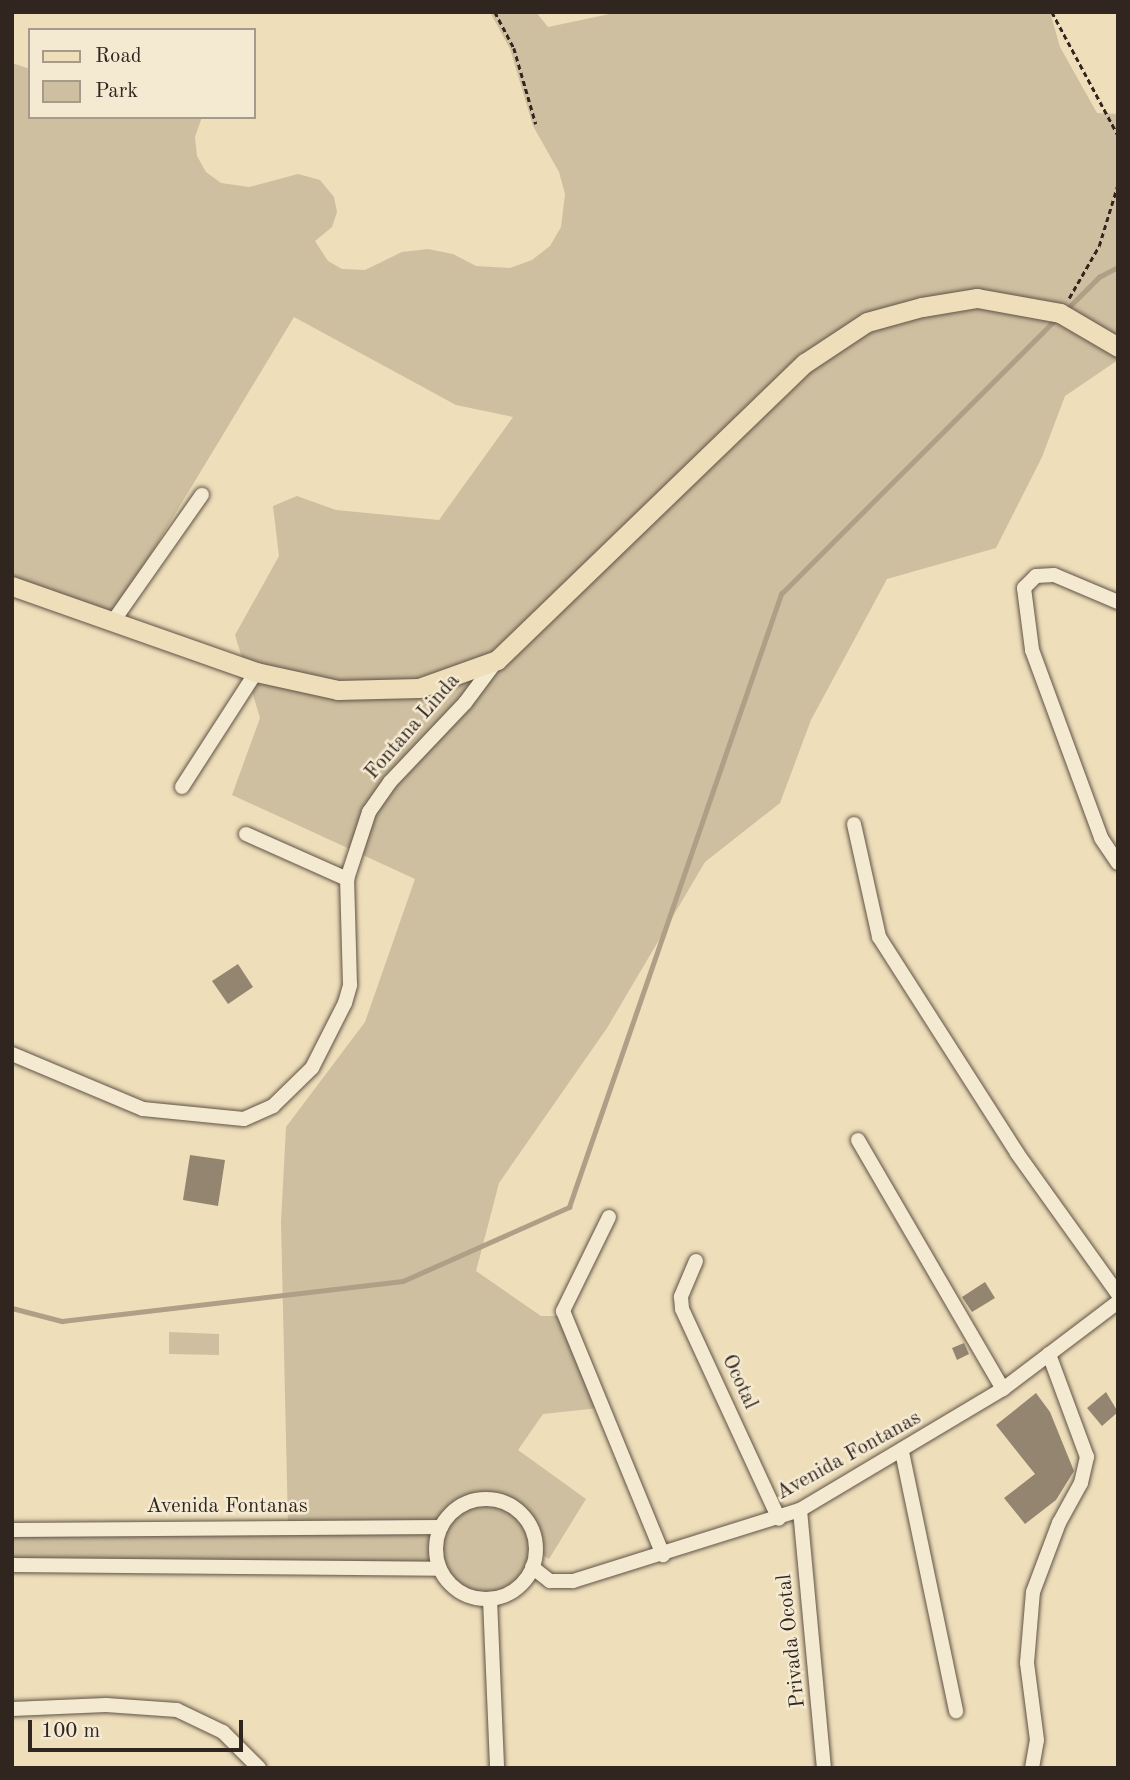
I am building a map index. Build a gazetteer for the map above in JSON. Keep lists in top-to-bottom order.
{
  "streets": {
    "street": [
      "Fontana Linda",
      "Ocotal",
      "Avenida Fontanas",
      "Privada Ocotal"
    ]
  },
  "crossings": [
    ["Ocotal", "Avenida Fontanas"],
    ["Avenida Fontanas", "Privada Ocotal"]
  ],
  "legend": ["Road", "Park"],
  "scale_bar": "100 m"
}
